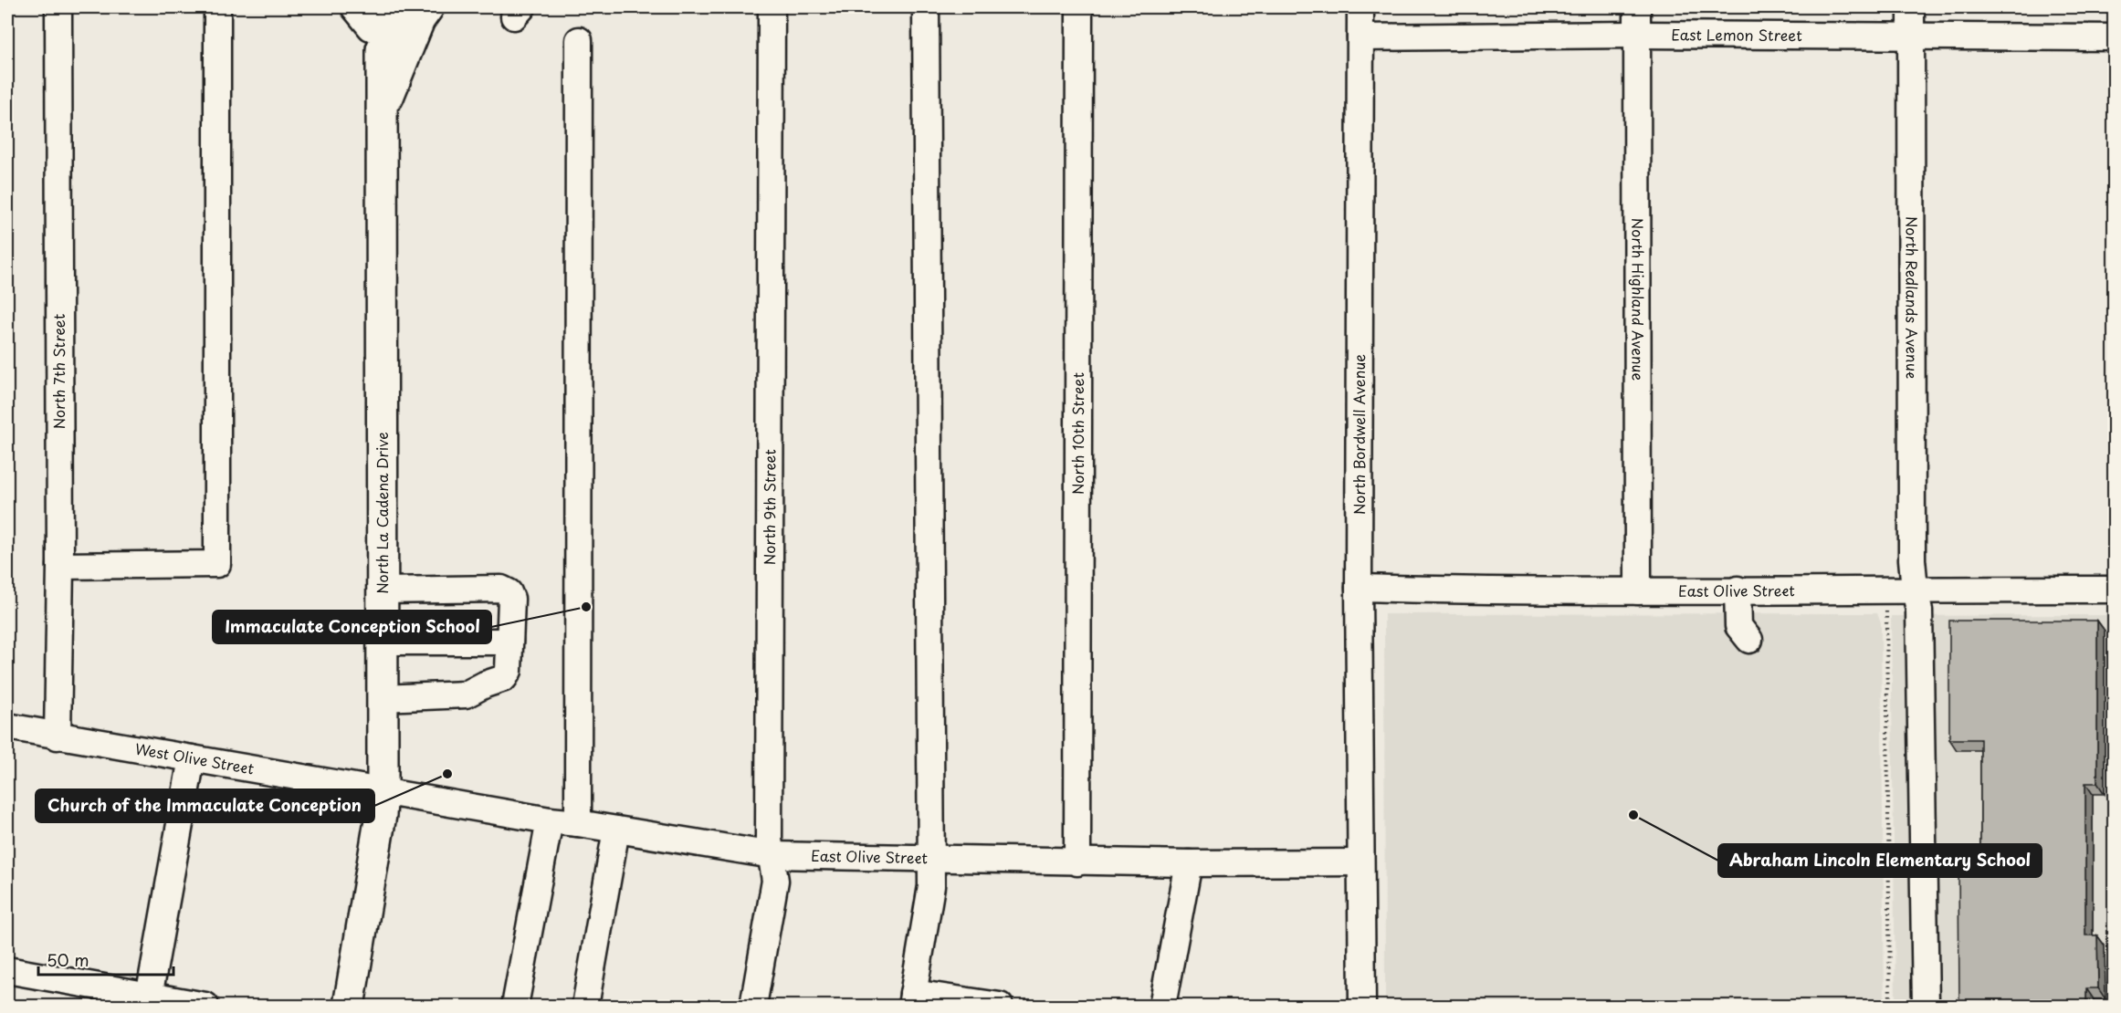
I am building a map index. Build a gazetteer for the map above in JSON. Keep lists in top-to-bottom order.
{
  "streets": {
    "main road": ["North La Cadena Drive"],
    "street": [
      "East Lemon Street",
      "North Redlands Avenue",
      "North Highland Avenue",
      "North 7th Street",
      "North 10th Street",
      "North Bordwell Avenue",
      "North 9th Street",
      "East Olive Street",
      "West Olive Street"
    ]
  },
  "crossings": [
    ["East Lemon Street", "North Redlands Avenue"],
    ["East Lemon Street", "North Highland Avenue"],
    ["East Lemon Street", "North Bordwell Avenue"],
    ["North Redlands Avenue", "East Olive Street"],
    ["North Highland Avenue", "East Olive Street"],
    ["North 7th Street", "West Olive Street"],
    ["North 10th Street", "East Olive Street"],
    ["North Bordwell Avenue", "East Olive Street"],
    ["North 9th Street", "East Olive Street"],
    ["North La Cadena Drive", "East Olive Street"],
    ["North La Cadena Drive", "West Olive Street"],
    ["East Olive Street", "West Olive Street"]
  ],
  "places": ["Immaculate Conception School", "Church of the Immaculate Conception", "Abraham Lincoln Elementary School"],
  "scale_bar": "50 m"
}
